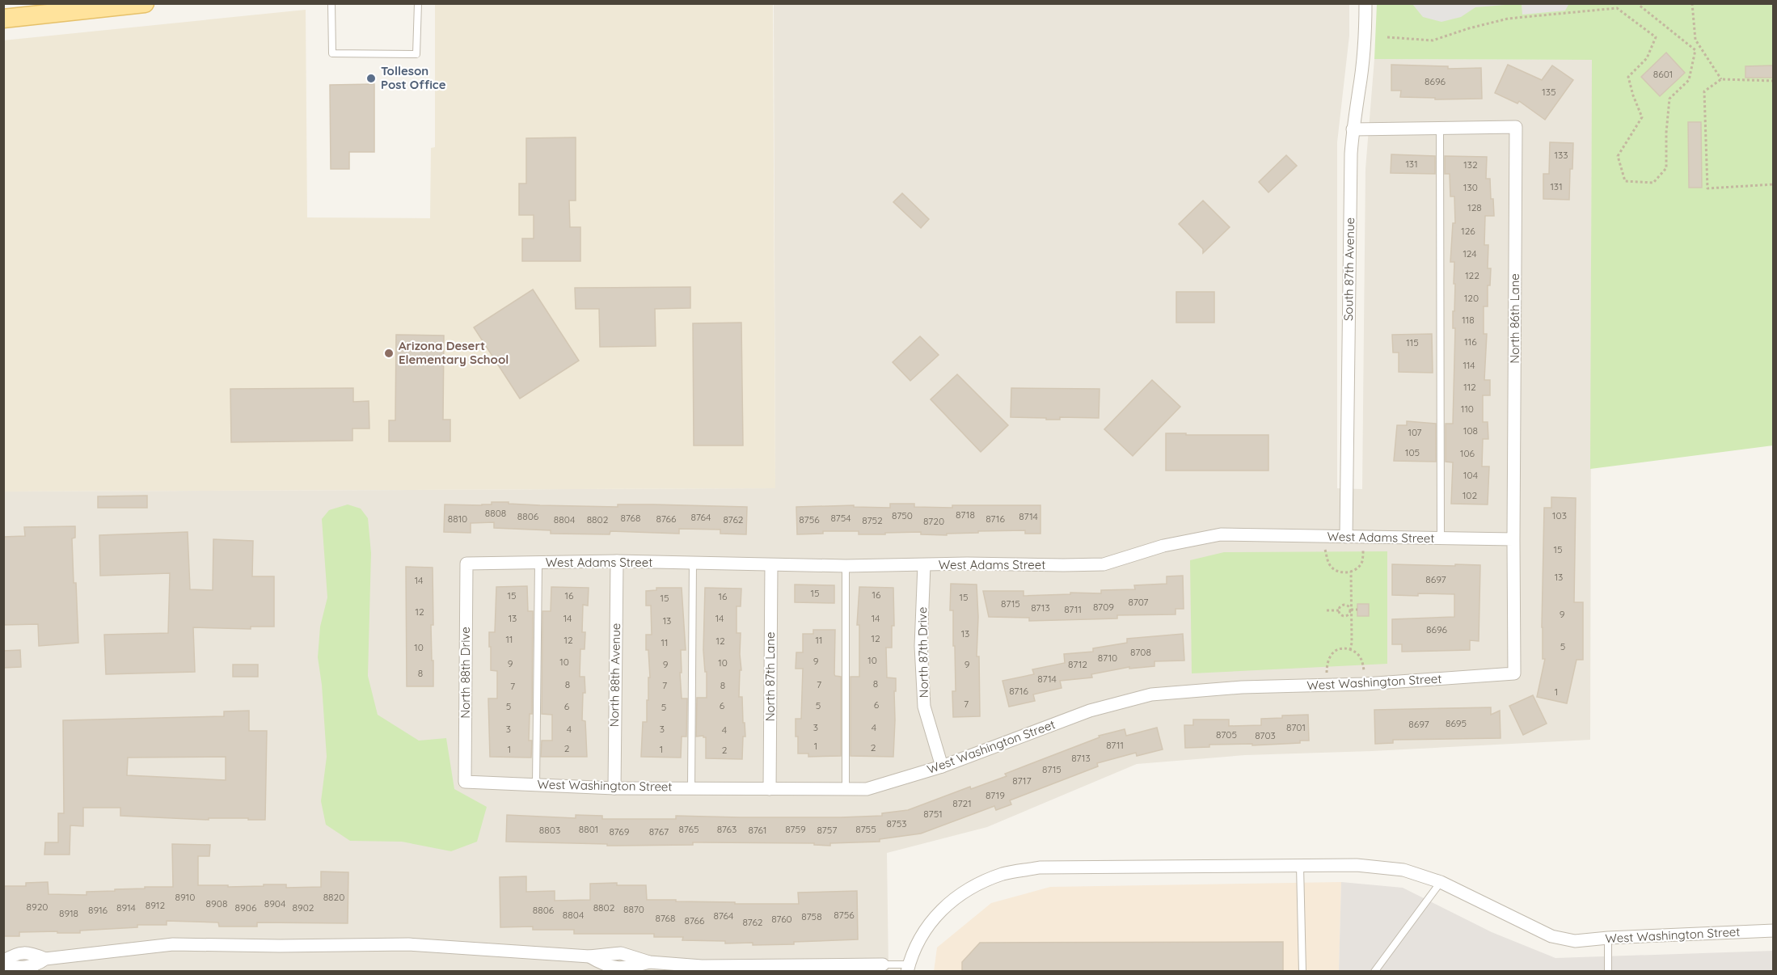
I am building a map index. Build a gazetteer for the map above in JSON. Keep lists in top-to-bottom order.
{
  "streets": {
    "street": [
      "South 87th Avenue",
      "North 86th Lane",
      "West Adams Street",
      "North 87th Drive",
      "North 88th Drive",
      "North 88th Avenue",
      "North 87th Lane",
      "West Washington Street"
    ]
  },
  "crossings": [
    ["South 87th Avenue", "North 86th Lane"],
    ["South 87th Avenue", "West Adams Street"],
    ["North 86th Lane", "West Adams Street"],
    ["North 86th Lane", "West Washington Street"],
    ["West Adams Street", "North 87th Drive"],
    ["West Adams Street", "North 88th Drive"],
    ["West Adams Street", "North 88th Avenue"],
    ["West Adams Street", "North 87th Lane"],
    ["North 87th Drive", "West Washington Street"],
    ["North 88th Drive", "West Washington Street"],
    ["North 88th Avenue", "West Washington Street"],
    ["North 87th Lane", "West Washington Street"]
  ],
  "places": ["Tolleson Post Office", "Arizona Desert Elementary School"],
  "house_numbers": [
    "8601",
    "8696",
    "135",
    "133",
    "131",
    "132",
    "131",
    "130",
    "128",
    "126",
    "124",
    "122",
    "120",
    "118",
    "116",
    "115",
    "114",
    "112",
    "110",
    "108",
    "107",
    "105",
    "106",
    "104",
    "102",
    "8808",
    "8718",
    "8750",
    "103",
    "8806",
    "8714",
    "8764",
    "8768",
    "8754",
    "8810",
    "8766",
    "8716",
    "8804",
    "8802",
    "8762",
    "8756",
    "8752",
    "8720",
    "15",
    "13",
    "8697",
    "14",
    "15",
    "16",
    "15",
    "16",
    "16",
    "15",
    "15",
    "8707",
    "8715",
    "8709",
    "8713",
    "8711",
    "12",
    "9",
    "13",
    "14",
    "14",
    "14",
    "13",
    "8696",
    "13",
    "12",
    "11",
    "12",
    "11",
    "12",
    "11",
    "5",
    "10",
    "8708",
    "8710",
    "10",
    "9",
    "10",
    "10",
    "9",
    "9",
    "9",
    "8712",
    "8",
    "8714",
    "8",
    "8",
    "7",
    "7",
    "8",
    "7",
    "8716",
    "1",
    "7",
    "6",
    "6",
    "5",
    "5",
    "6",
    "5",
    "8695",
    "8697",
    "3",
    "4",
    "8701",
    "3",
    "4",
    "3",
    "4",
    "8705",
    "8703",
    "8711",
    "1",
    "2",
    "2",
    "1",
    "1",
    "2",
    "8713",
    "8715",
    "8717",
    "8719",
    "8721",
    "8751",
    "8753",
    "8801",
    "8765",
    "8763",
    "8759",
    "8755",
    "8803",
    "8761",
    "8757",
    "8769",
    "8767",
    "8910",
    "8820",
    "8908",
    "8904",
    "8912",
    "8920",
    "8914",
    "8906",
    "8902",
    "8802",
    "8870",
    "8916",
    "8806",
    "8918",
    "8804",
    "8756",
    "8764",
    "8758",
    "8768",
    "8760",
    "8766",
    "8762"
  ]
}
